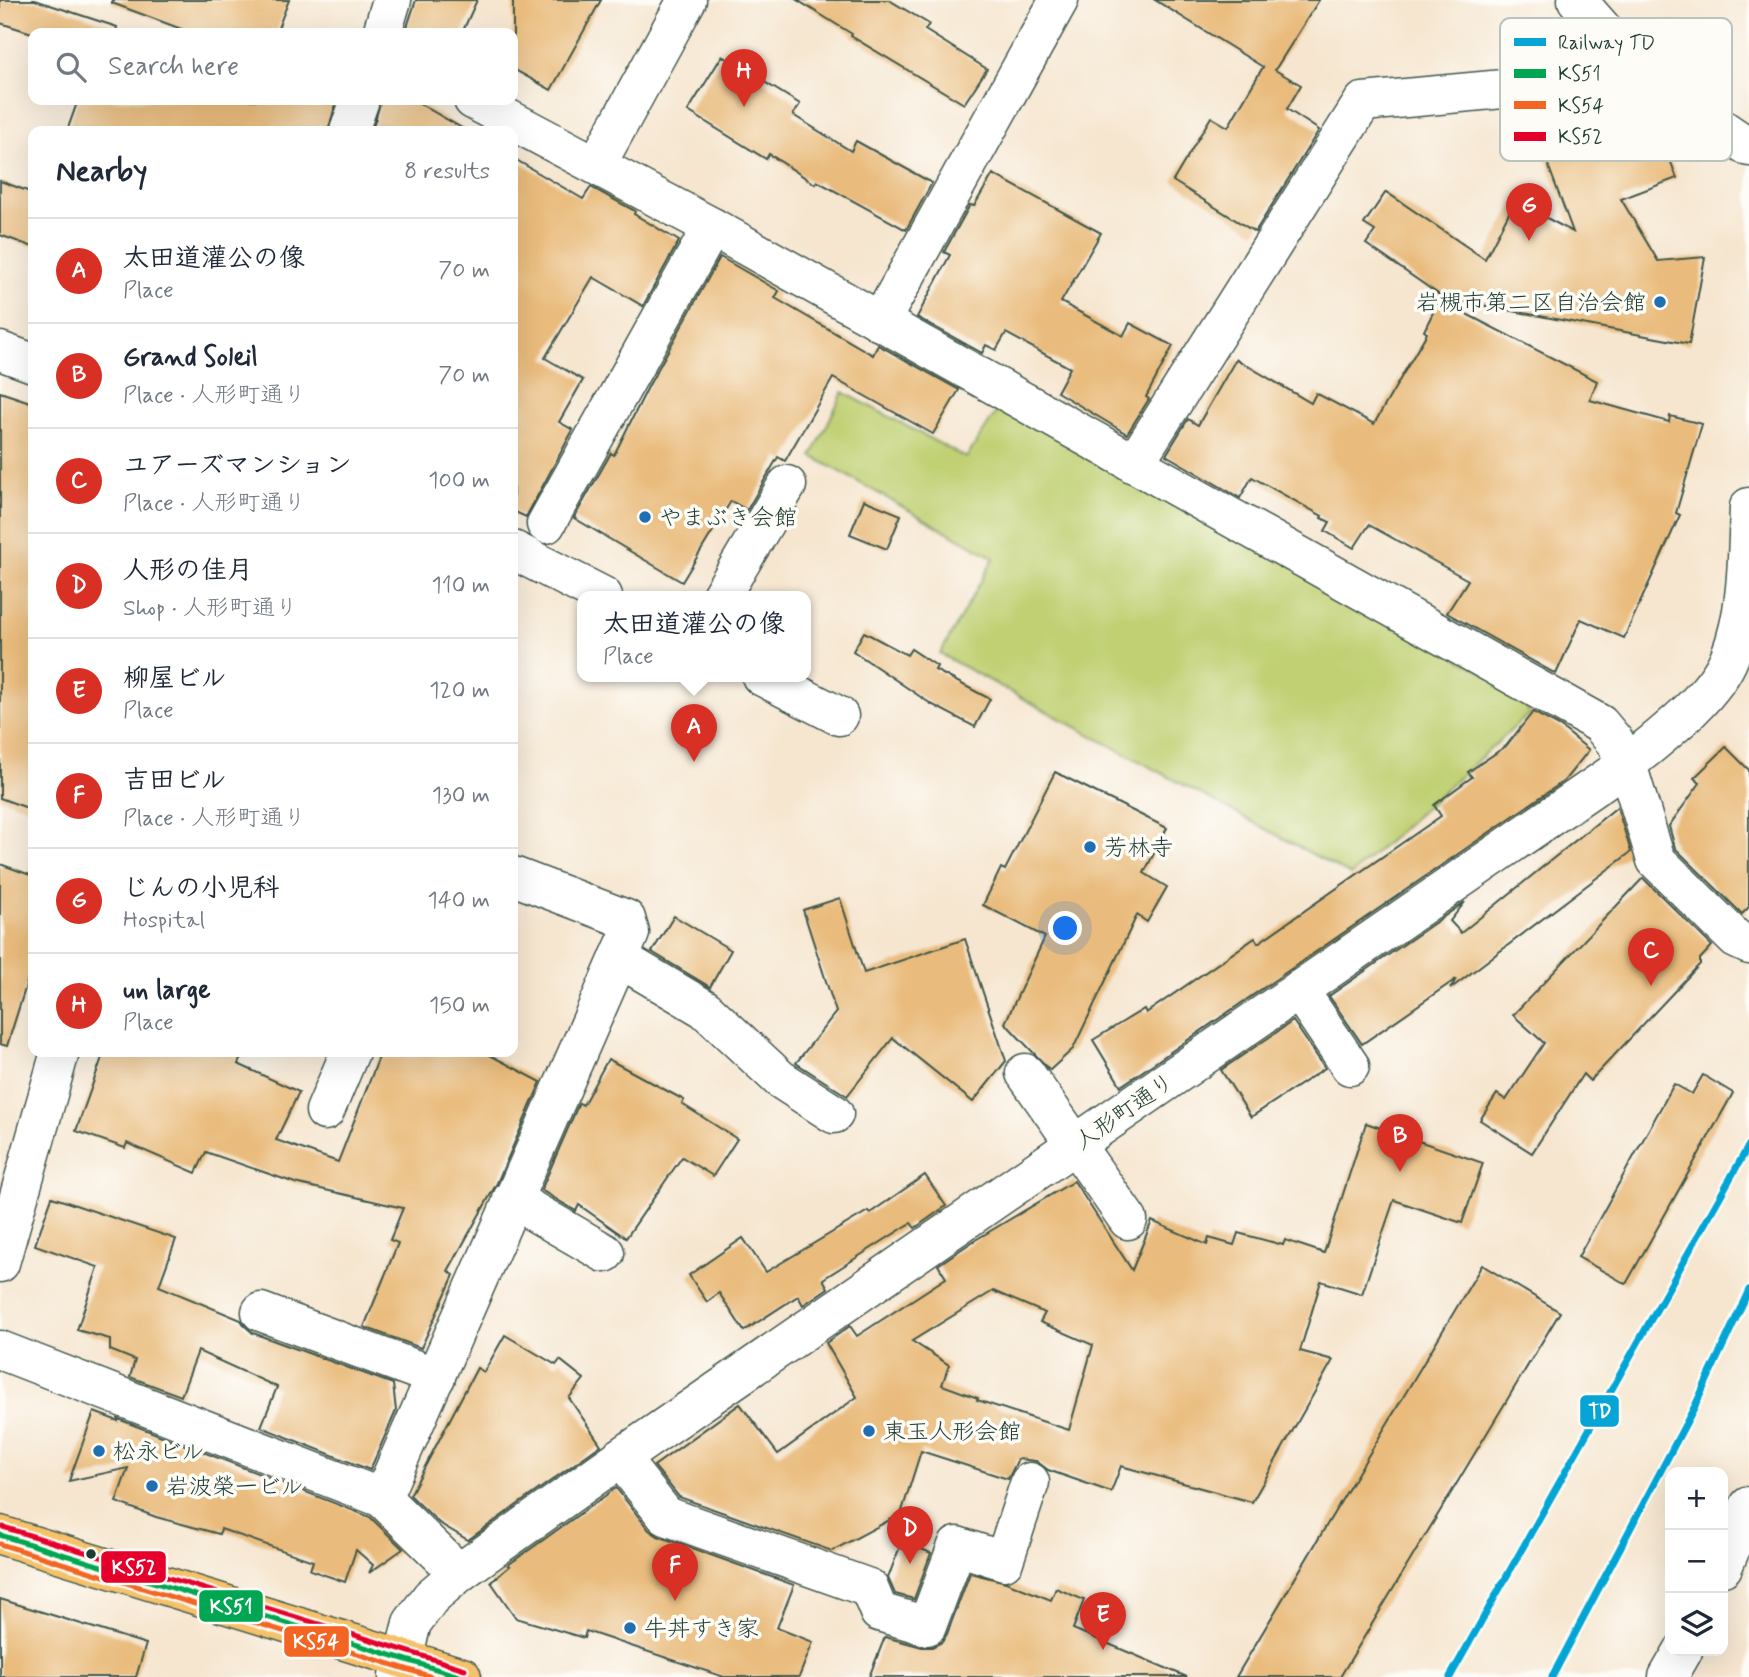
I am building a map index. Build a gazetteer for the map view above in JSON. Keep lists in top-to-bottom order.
{
  "streets": {
    "street": ["人形町通り"]
  },
  "places": [
    "岩槻市第二区自治会館",
    "やまぶき会館",
    "芳林寺",
    "東玉人形会館",
    "松永ビル",
    "岩波榮一ビル",
    "牛丼すき家"
  ],
  "lines": [
    "rail line TD",
    "transit line KS52",
    "transit line KS51",
    "transit line KS54"
  ],
  "legend": [
    "Railway TD",
    "KS51",
    "KS54",
    "KS52"
  ],
  "page": {
    "search": "Search here",
    "pins": [
      "H",
      "G",
      "A",
      "C",
      "B",
      "D",
      "F",
      "E"
    ],
    "heading": ["Nearby", "8 results"],
    "list": [
      {
        "mark": "A",
        "name": "太田道灌公の像",
        "note": "Place",
        "value": "70 m"
      },
      {
        "mark": "B",
        "name": "Grand Soleil",
        "note": "Place · 人形町通り",
        "value": "70 m"
      },
      {
        "mark": "C",
        "name": "ユアーズマンション",
        "note": "Place · 人形町通り",
        "value": "100 m"
      },
      {
        "mark": "D",
        "name": "人形の佳月",
        "note": "Shop · 人形町通り",
        "value": "110 m"
      },
      {
        "mark": "E",
        "name": "柳屋ビル",
        "note": "Place",
        "value": "120 m"
      },
      {
        "mark": "F",
        "name": "吉田ビル",
        "note": "Place · 人形町通り",
        "value": "130 m"
      },
      {
        "mark": "G",
        "name": "じんの小児科",
        "note": "Hospital",
        "value": "140 m"
      },
      {
        "mark": "H",
        "name": "un large",
        "note": "Place",
        "value": "150 m"
      }
    ],
    "popup": ["太田道灌公の像", "Place"],
    "map_buttons": ["+", "−"]
  }
}
